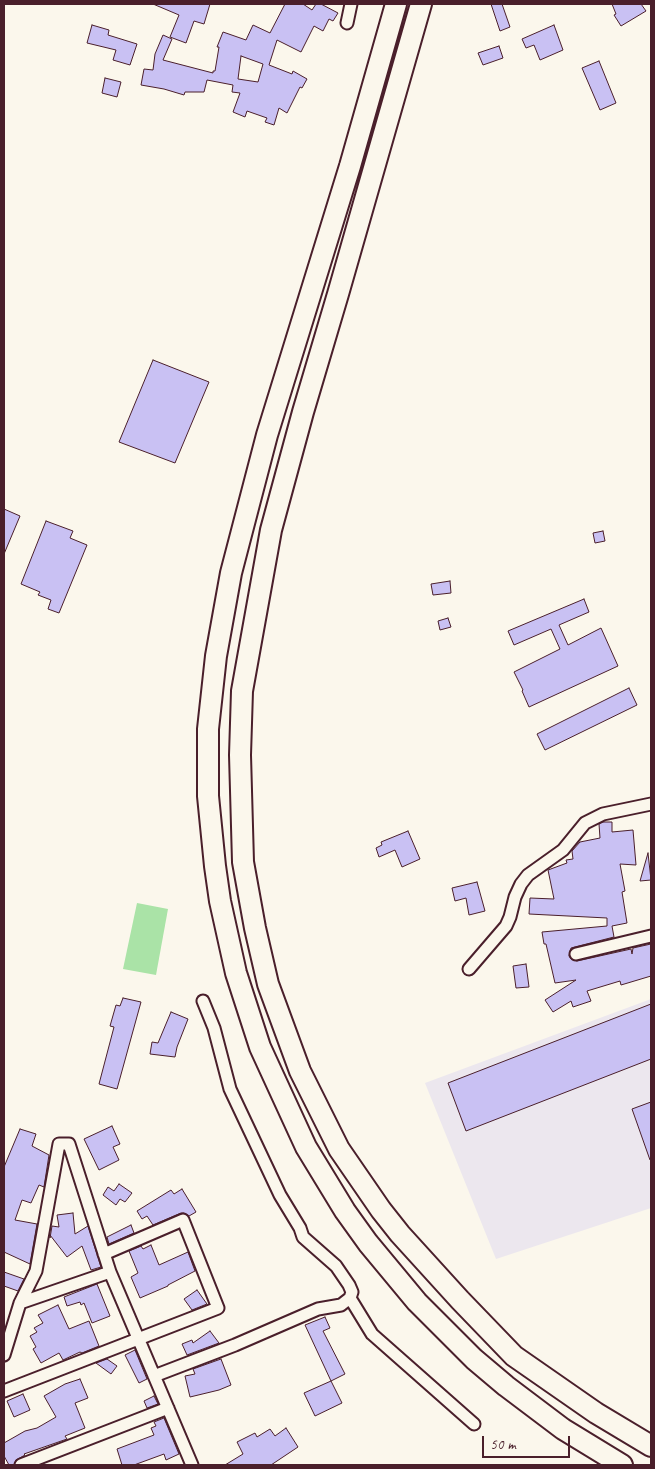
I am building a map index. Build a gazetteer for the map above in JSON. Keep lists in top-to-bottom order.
{
  "scale_bar": "50 m"
}
